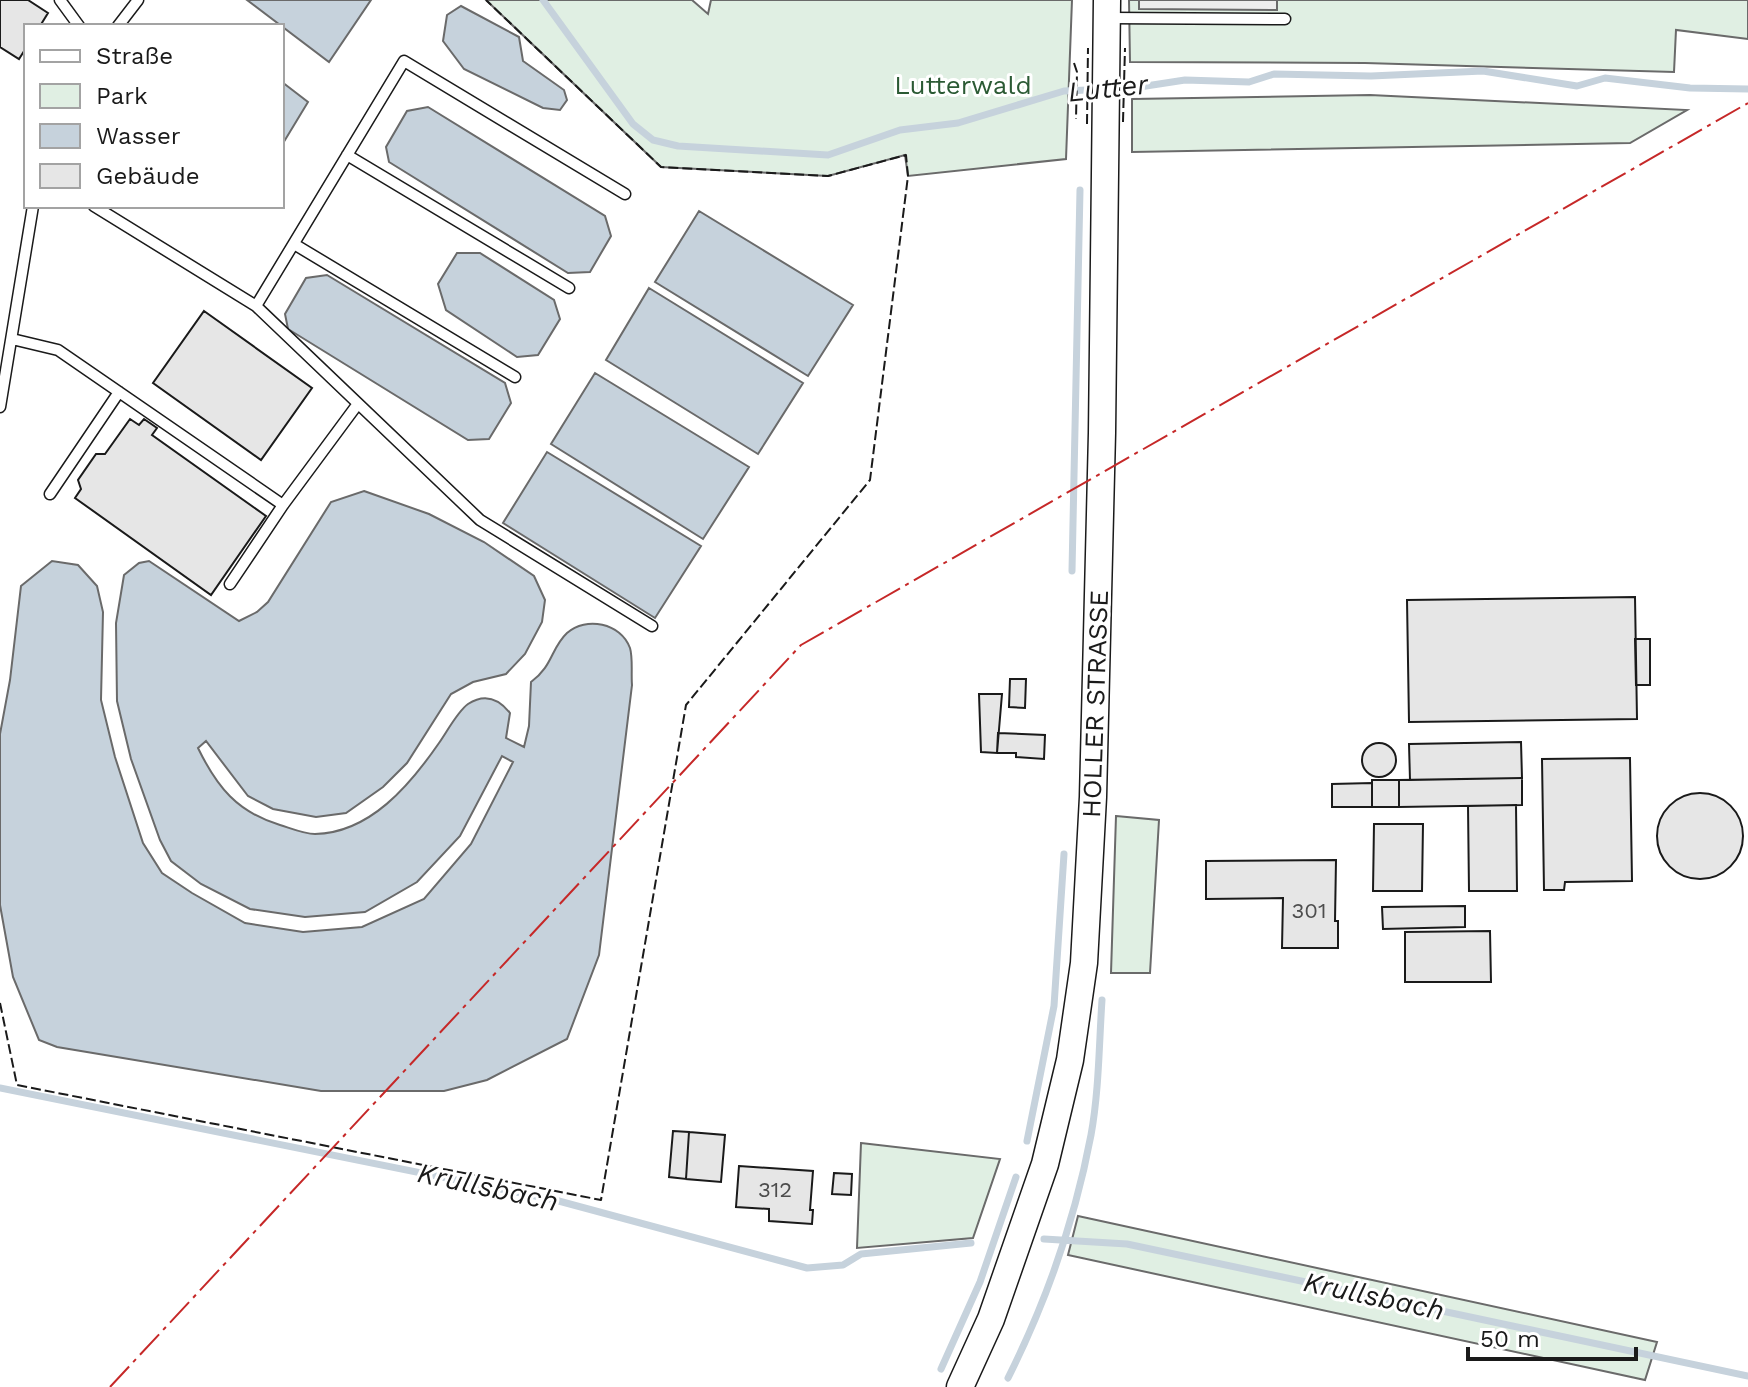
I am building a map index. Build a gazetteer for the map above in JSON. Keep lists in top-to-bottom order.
{
  "streets": {
    "street": ["HOLLER STRASSE"]
  },
  "water": ["Lutter", "Krullsbach"],
  "parks": ["Lutterwald"],
  "house_numbers": ["301", "312"],
  "legend": [
    "Straße",
    "Park",
    "Wasser",
    "Gebäude"
  ],
  "scale_bar": "50 m"
}
